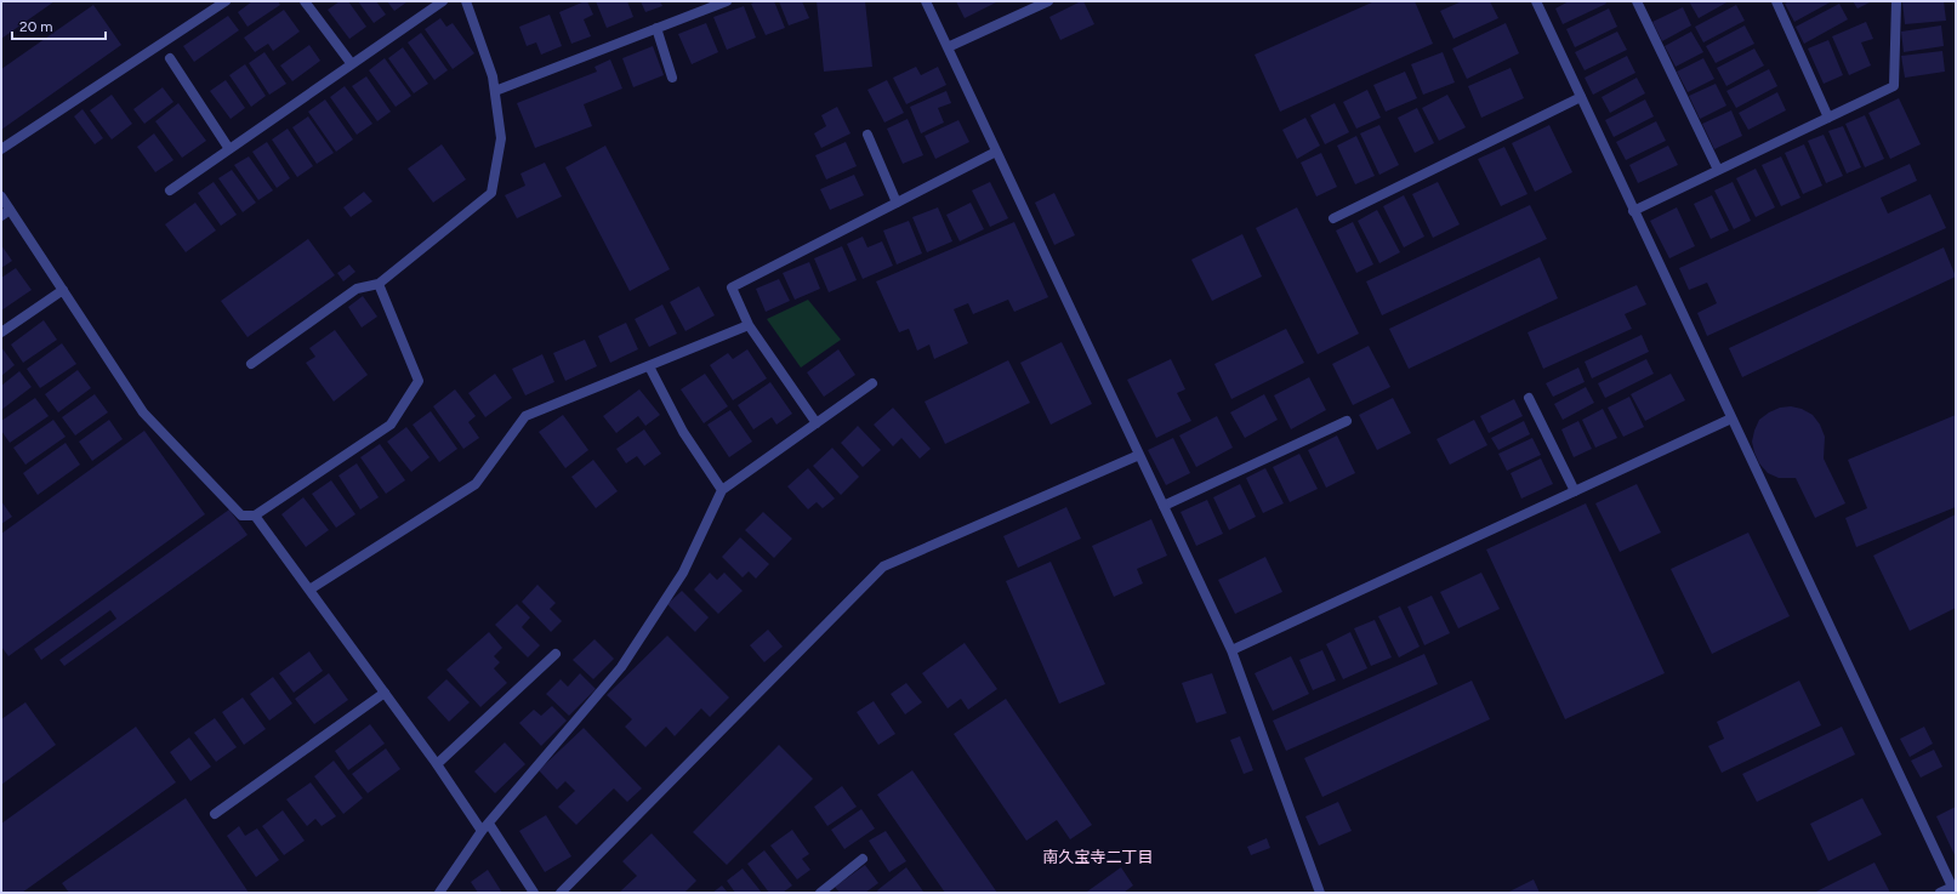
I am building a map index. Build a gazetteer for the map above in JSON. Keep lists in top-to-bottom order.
{
  "districts": ["南久宝寺二丁目"],
  "scale_bar": "20 m"
}
